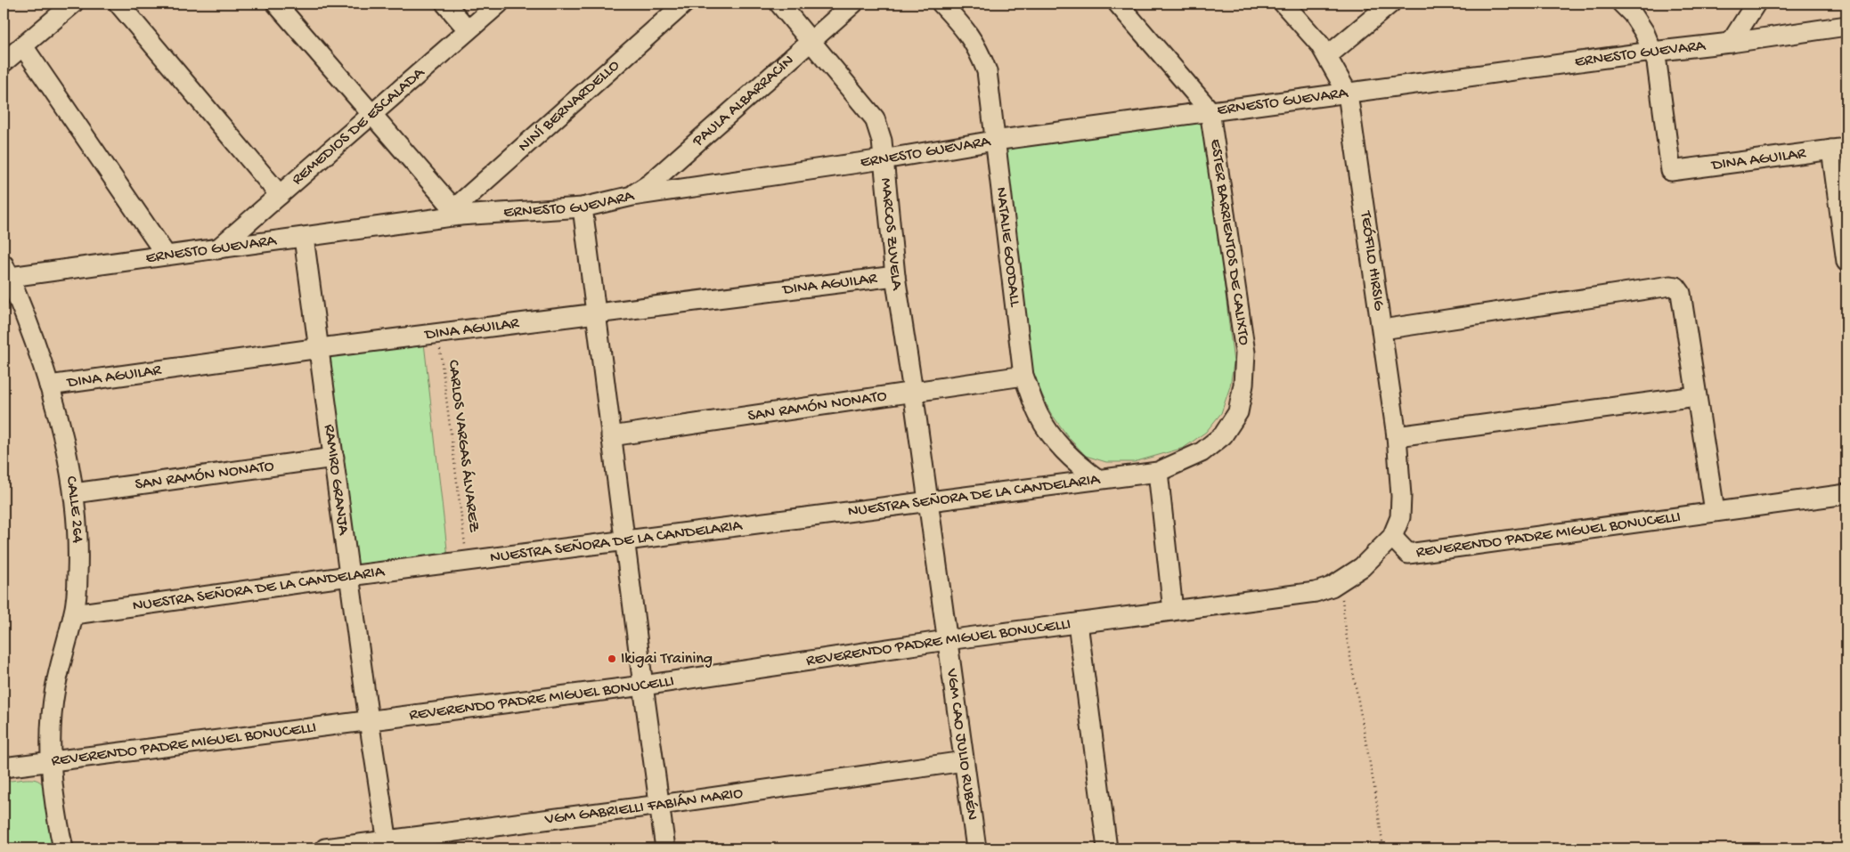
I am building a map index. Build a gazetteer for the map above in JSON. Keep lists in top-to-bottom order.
{
  "streets": {
    "street": [
      "ERNESTO GUEVARA",
      "PAULA ALBARRACÍN",
      "NINÍ BERNARDELLO",
      "REMEDIOS DE ESCALADA",
      "DINA AGUILAR",
      "MARCOS ZUVELA",
      "ESTER BARRIENTOS DE CALIXTO",
      "NATALIE GOODALL",
      "TEÓFILO HIRSIG",
      "SAN RAMÓN NONATO",
      "RAMIRO GRANJA",
      "NUESTRA SEÑORA DE LA CANDELARIA",
      "CALLE 264",
      "REVERENDO PADRE MIGUEL BONUCELLI",
      "VGM CAO JULIO RUBÉN",
      "VGM GABRIELLI FABIÁN MARIO"
    ],
    "path": ["CARLOS VARGAS ÁLVAREZ"]
  },
  "crossings": [
    ["ERNESTO GUEVARA", "PAULA ALBARRACÍN"],
    ["ERNESTO GUEVARA", "NINÍ BERNARDELLO"],
    ["ERNESTO GUEVARA", "REMEDIOS DE ESCALADA"],
    ["ERNESTO GUEVARA", "DINA AGUILAR"],
    ["ERNESTO GUEVARA", "MARCOS ZUVELA"],
    ["ERNESTO GUEVARA", "ESTER BARRIENTOS DE CALIXTO"],
    ["ERNESTO GUEVARA", "NATALIE GOODALL"],
    ["ERNESTO GUEVARA", "TEÓFILO HIRSIG"],
    ["ERNESTO GUEVARA", "RAMIRO GRANJA"],
    ["ERNESTO GUEVARA", "CALLE 264"],
    ["PAULA ALBARRACÍN", "MARCOS ZUVELA"],
    ["DINA AGUILAR", "MARCOS ZUVELA"],
    ["DINA AGUILAR", "CARLOS VARGAS ÁLVAREZ"],
    ["DINA AGUILAR", "RAMIRO GRANJA"],
    ["DINA AGUILAR", "CALLE 264"],
    ["MARCOS ZUVELA", "SAN RAMÓN NONATO"],
    ["MARCOS ZUVELA", "NUESTRA SEÑORA DE LA CANDELARIA"],
    ["MARCOS ZUVELA", "VGM CAO JULIO RUBÉN"],
    ["ESTER BARRIENTOS DE CALIXTO", "NUESTRA SEÑORA DE LA CANDELARIA"],
    ["NATALIE GOODALL", "SAN RAMÓN NONATO"],
    ["NATALIE GOODALL", "NUESTRA SEÑORA DE LA CANDELARIA"],
    ["TEÓFILO HIRSIG", "REVERENDO PADRE MIGUEL BONUCELLI"],
    ["SAN RAMÓN NONATO", "RAMIRO GRANJA"],
    ["SAN RAMÓN NONATO", "CALLE 264"],
    ["CARLOS VARGAS ÁLVAREZ", "NUESTRA SEÑORA DE LA CANDELARIA"],
    ["RAMIRO GRANJA", "NUESTRA SEÑORA DE LA CANDELARIA"],
    ["RAMIRO GRANJA", "REVERENDO PADRE MIGUEL BONUCELLI"],
    ["RAMIRO GRANJA", "VGM GABRIELLI FABIÁN MARIO"],
    ["NUESTRA SEÑORA DE LA CANDELARIA", "CALLE 264"],
    ["NUESTRA SEÑORA DE LA CANDELARIA", "VGM CAO JULIO RUBÉN"],
    ["CALLE 264", "REVERENDO PADRE MIGUEL BONUCELLI"],
    ["REVERENDO PADRE MIGUEL BONUCELLI", "VGM CAO JULIO RUBÉN"],
    ["VGM CAO JULIO RUBÉN", "VGM GABRIELLI FABIÁN MARIO"]
  ],
  "places": ["Ikigai Training"]
}
